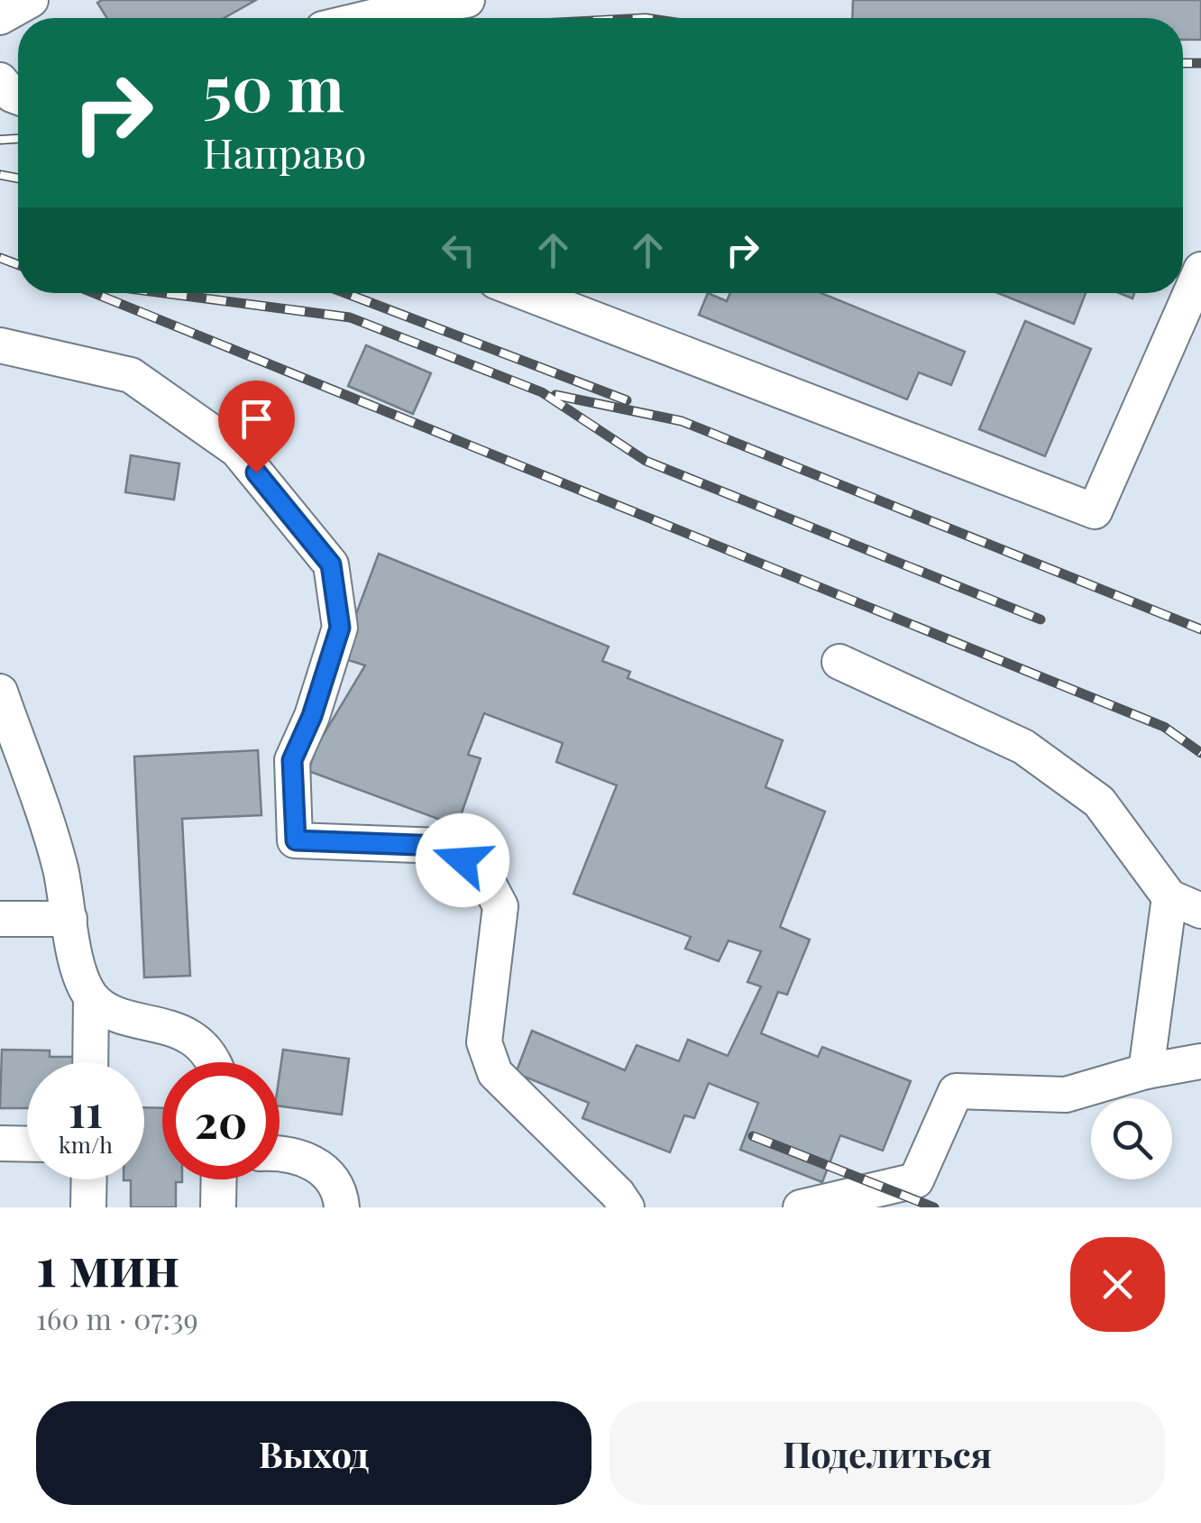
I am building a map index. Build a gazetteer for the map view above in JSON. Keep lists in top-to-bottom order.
{
  "page": {
    "turn": ["50 m", "Направо"],
    "speed": "11 km/h",
    "limit": "20",
    "heading": ["1 мин", "160 m · 07:39"],
    "buttons": ["Выход", "Поделиться"]
  }
}
